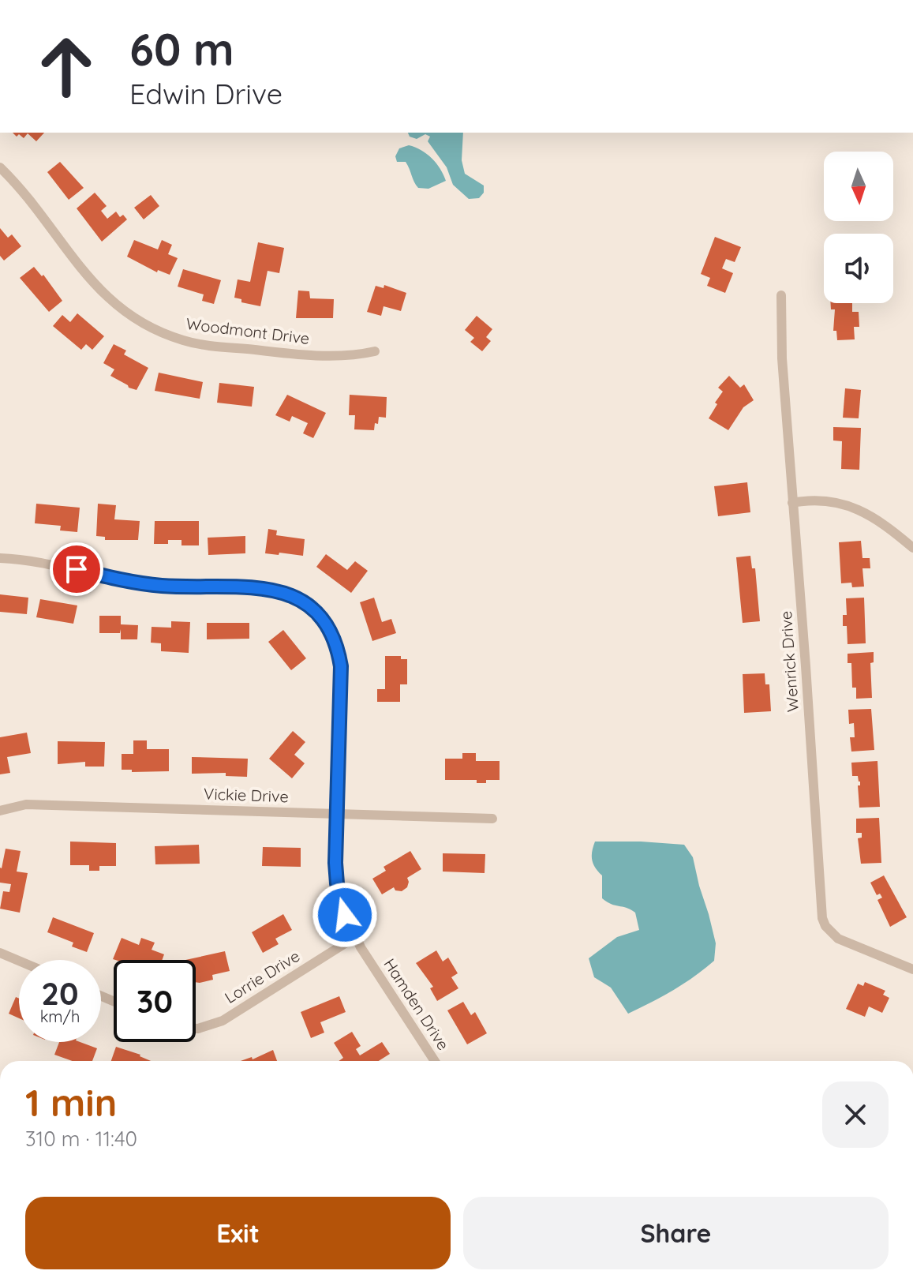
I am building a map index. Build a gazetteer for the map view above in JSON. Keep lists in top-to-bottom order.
{
  "streets": {
    "street": [
      "Woodmont Drive",
      "Wenrick Drive",
      "Vickie Drive",
      "Lorrie Drive",
      "Hamden Drive"
    ]
  },
  "crossings": [
    ["Vickie Drive", "Hamden Drive"],
    ["Lorrie Drive", "Hamden Drive"]
  ],
  "north": "bottom",
  "page": {
    "turn": ["60 m", "Edwin Drive"],
    "speed": "20 km/h",
    "limit": "30",
    "heading": ["1 min", "310 m · 11:40"],
    "buttons": ["Exit", "Share"]
  }
}
